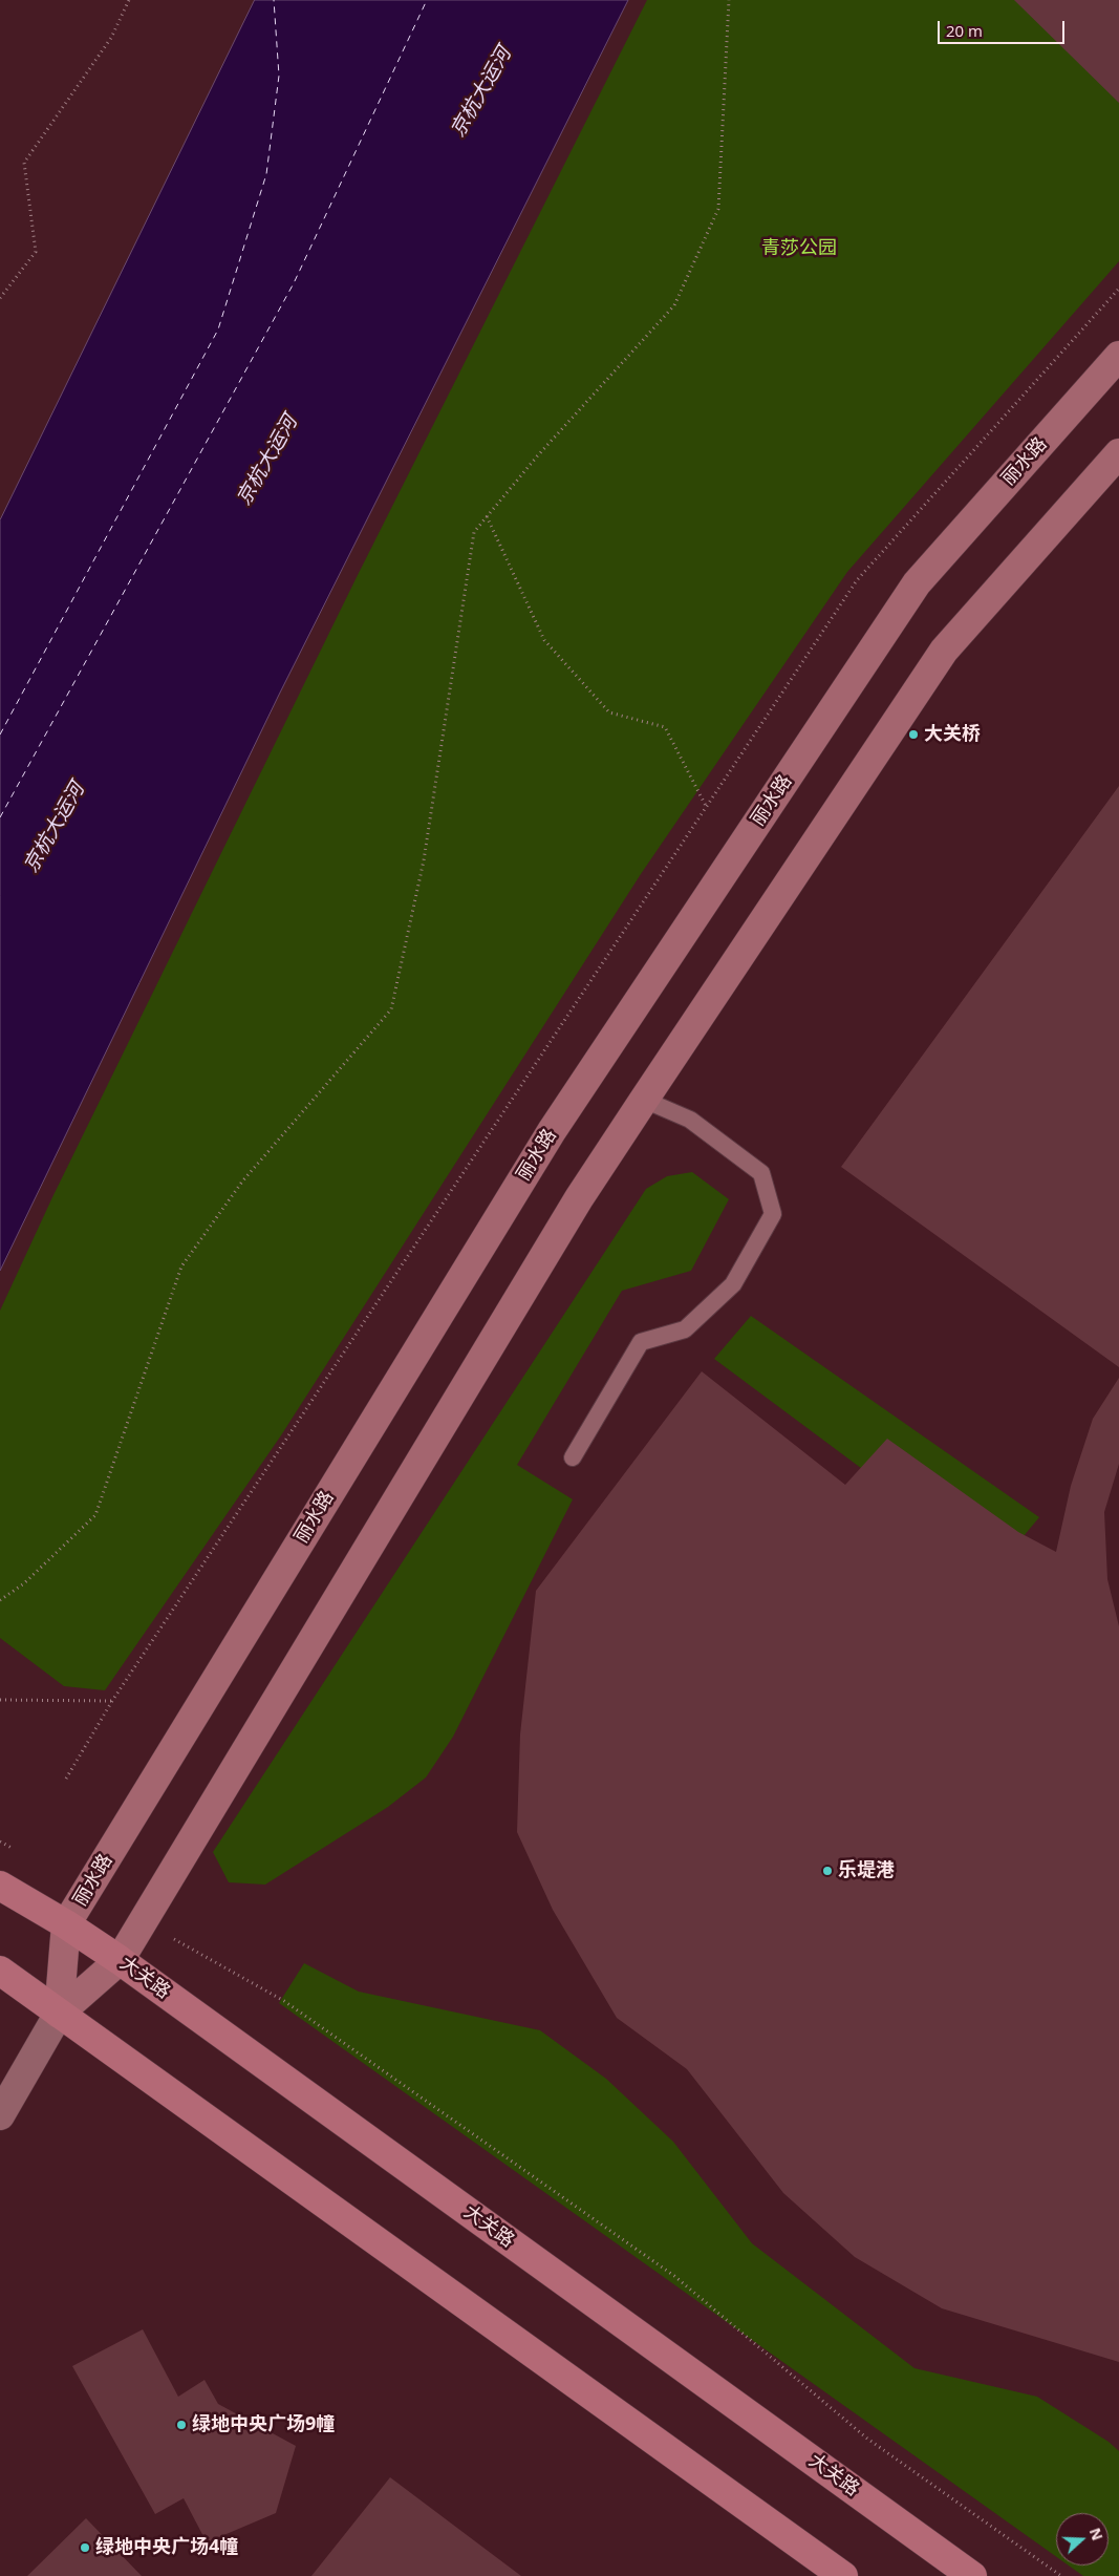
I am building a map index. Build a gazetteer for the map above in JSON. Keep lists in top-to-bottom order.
{
  "streets": {
    "main road": ["丽水路", "大关路"]
  },
  "crossings": [
    ["丽水路", "大关路"]
  ],
  "water": ["京杭大运河"],
  "parks": ["青莎公园"],
  "places": [
    "大关桥",
    "乐堤港",
    "绿地中央广场9幢",
    "绿地中央广场4幢"
  ],
  "scale_bar": "20 m",
  "north": "right"
}
